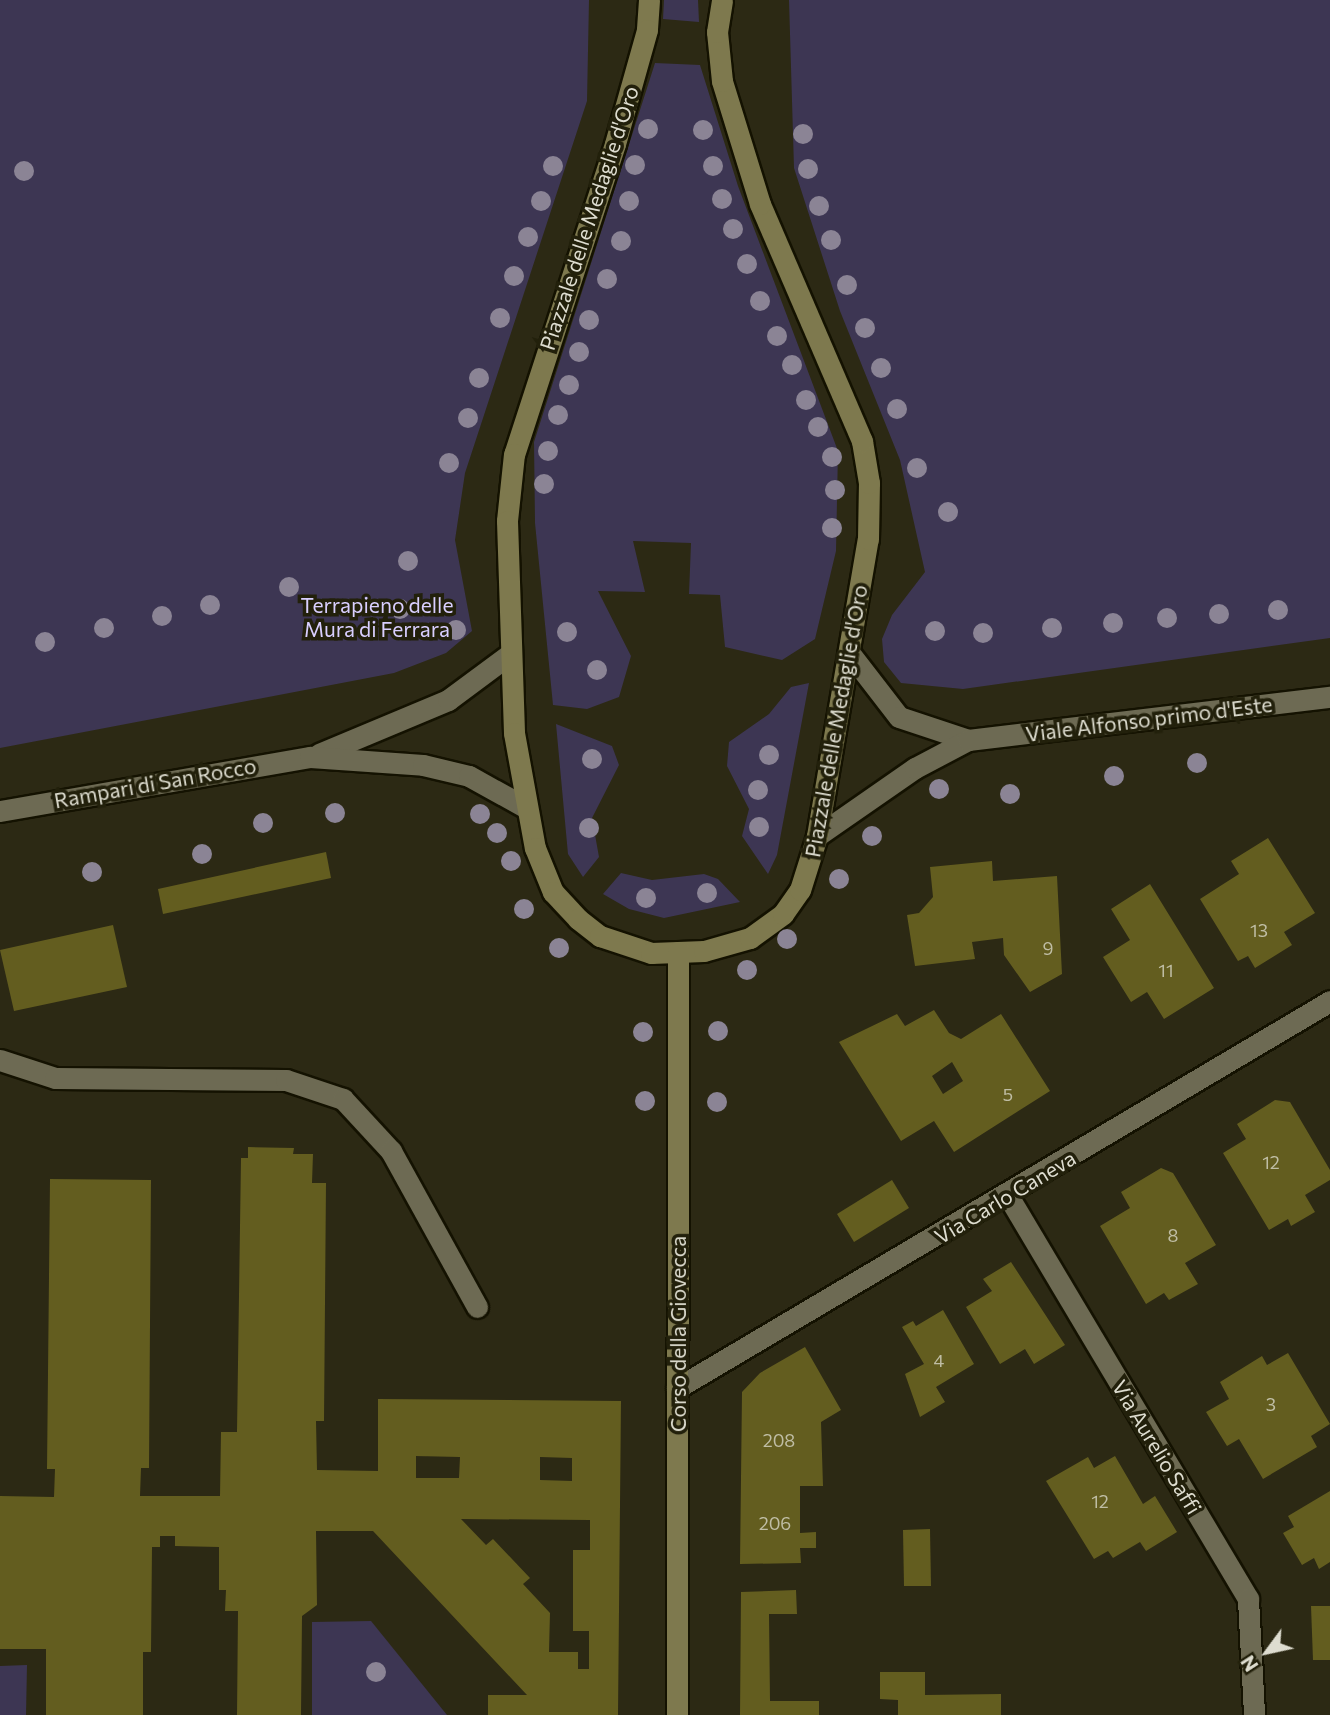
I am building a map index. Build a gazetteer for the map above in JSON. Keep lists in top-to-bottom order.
{
  "streets": {
    "street": [
      "Piazzale delle Medaglie d'Oro",
      "Viale Alfonso primo d'Este",
      "Rampari di San Rocco",
      "Via Carlo Caneva",
      "Corso della Giovecca",
      "Via Aurelio Saffi"
    ]
  },
  "crossings": [
    ["Piazzale delle Medaglie d'Oro", "Rampari di San Rocco"],
    ["Piazzale delle Medaglie d'Oro", "Corso della Giovecca"],
    ["Via Carlo Caneva", "Corso della Giovecca"],
    ["Via Carlo Caneva", "Via Aurelio Saffi"]
  ],
  "parks": ["Terrapieno delle Mura di Ferrara"],
  "house_numbers": [
    "13",
    "9",
    "11",
    "5",
    "12",
    "8",
    "4",
    "3",
    "208",
    "12",
    "206"
  ],
  "north": "bottom left"
}
